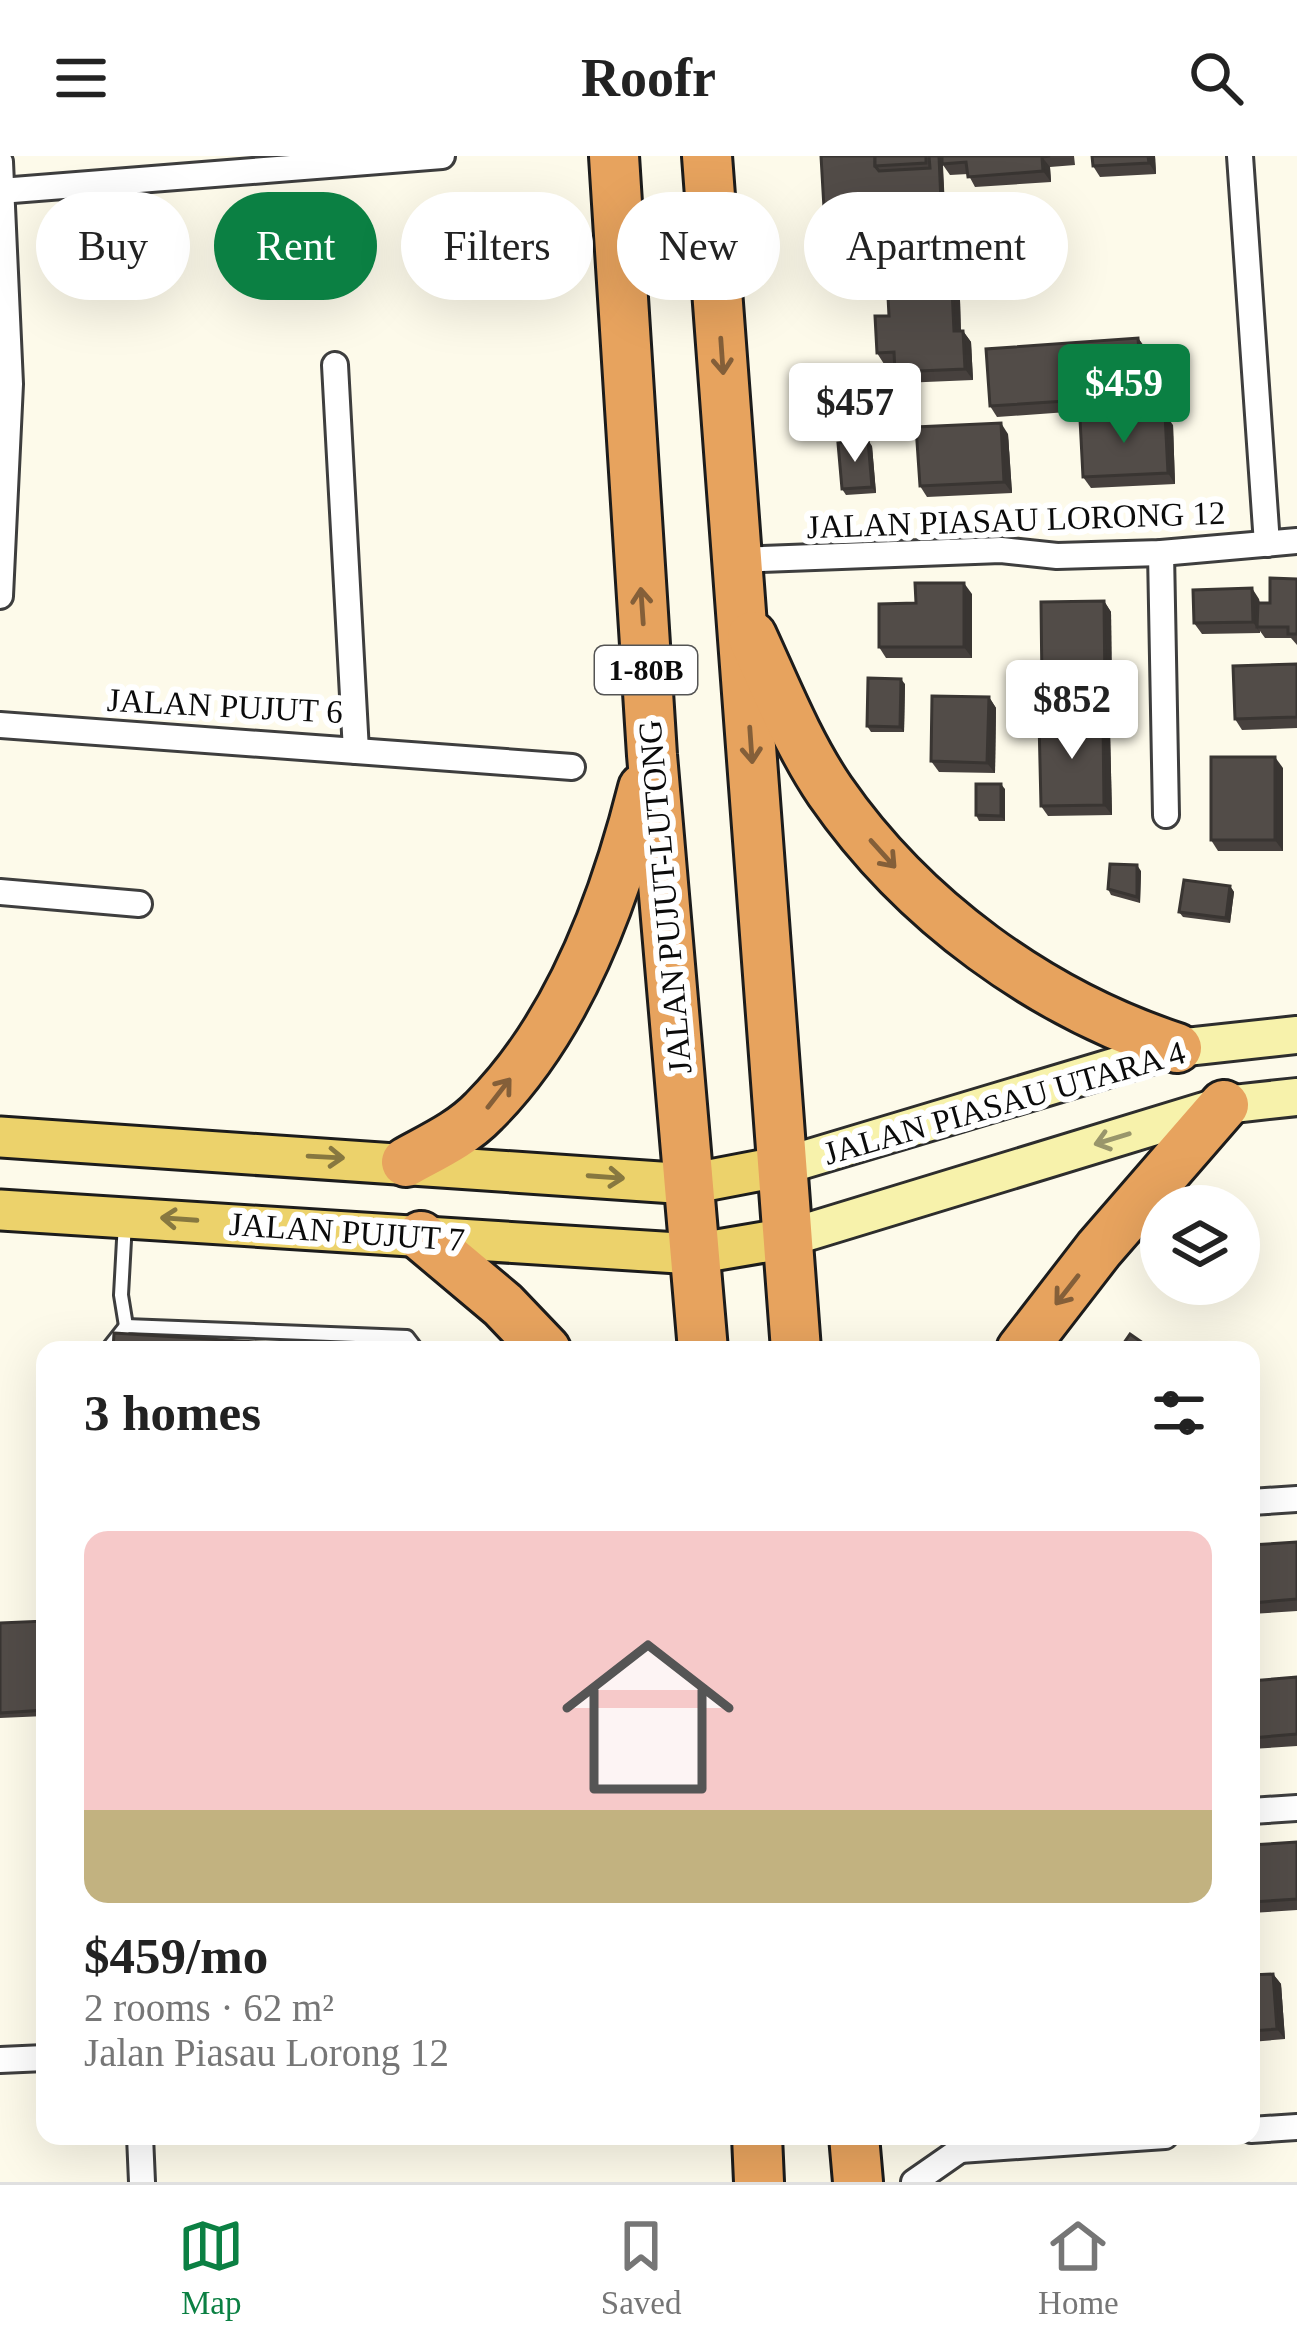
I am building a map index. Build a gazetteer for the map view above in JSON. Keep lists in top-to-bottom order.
{
  "streets": {
    "highway": ["1-80B", "JALAN PUJUT-LUTONG"],
    "main road": ["JALAN PUJUT 7"],
    "street": ["JALAN PIASAU LORONG 12", "JALAN PUJUT 6", "JALAN PIASAU UTARA 4"]
  },
  "crossings": [
    ["JALAN PUJUT-LUTONG", "JALAN PUJUT 7"],
    ["JALAN PIASAU UTARA 4", "JALAN PUJUT 7"]
  ],
  "page": {
    "header": "Roofr",
    "chip": [
      "Buy",
      "Rent",
      "Filters",
      "New",
      "Apartment"
    ],
    "price": ["$459", "$457", "$852"],
    "heading": "3 homes",
    "list": [
      {
        "name": "$459/mo",
        "note": "2 rooms · 62 m² · Jalan Piasau Lorong 12"
      }
    ],
    "tabs": ["Map", "Saved", "Home"]
  }
}
